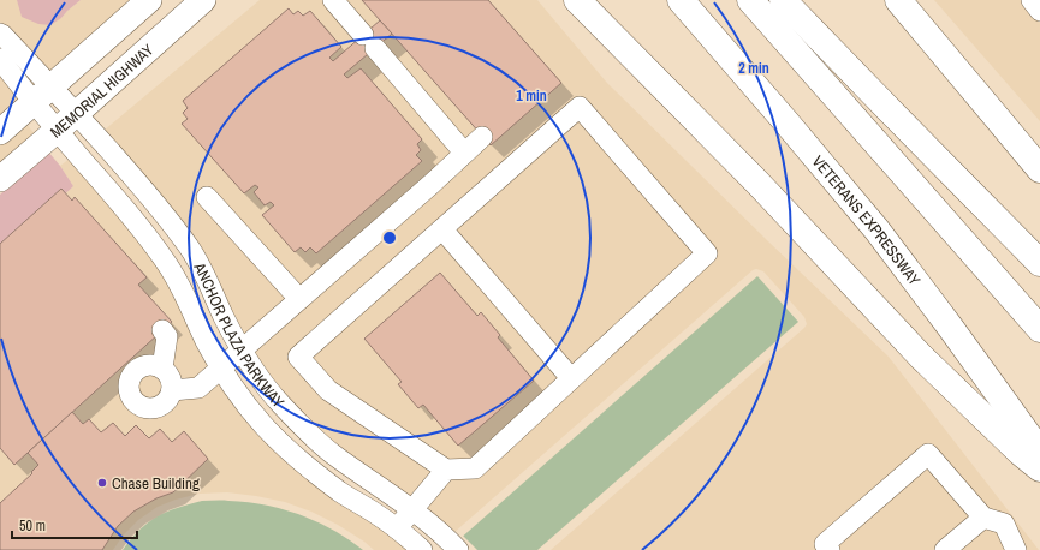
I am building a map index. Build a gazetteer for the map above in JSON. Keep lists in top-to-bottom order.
{
  "streets": {
    "highway": ["VETERANS EXPRESSWAY"],
    "main road": ["MEMORIAL HIGHWAY"],
    "street": ["ANCHOR PLAZA PARKWAY"]
  },
  "crossings": [
    ["MEMORIAL HIGHWAY", "ANCHOR PLAZA PARKWAY"]
  ],
  "places": ["Chase Building"],
  "scale_bar": "50 m",
  "rings": ["2 min", "1 min"]
}
